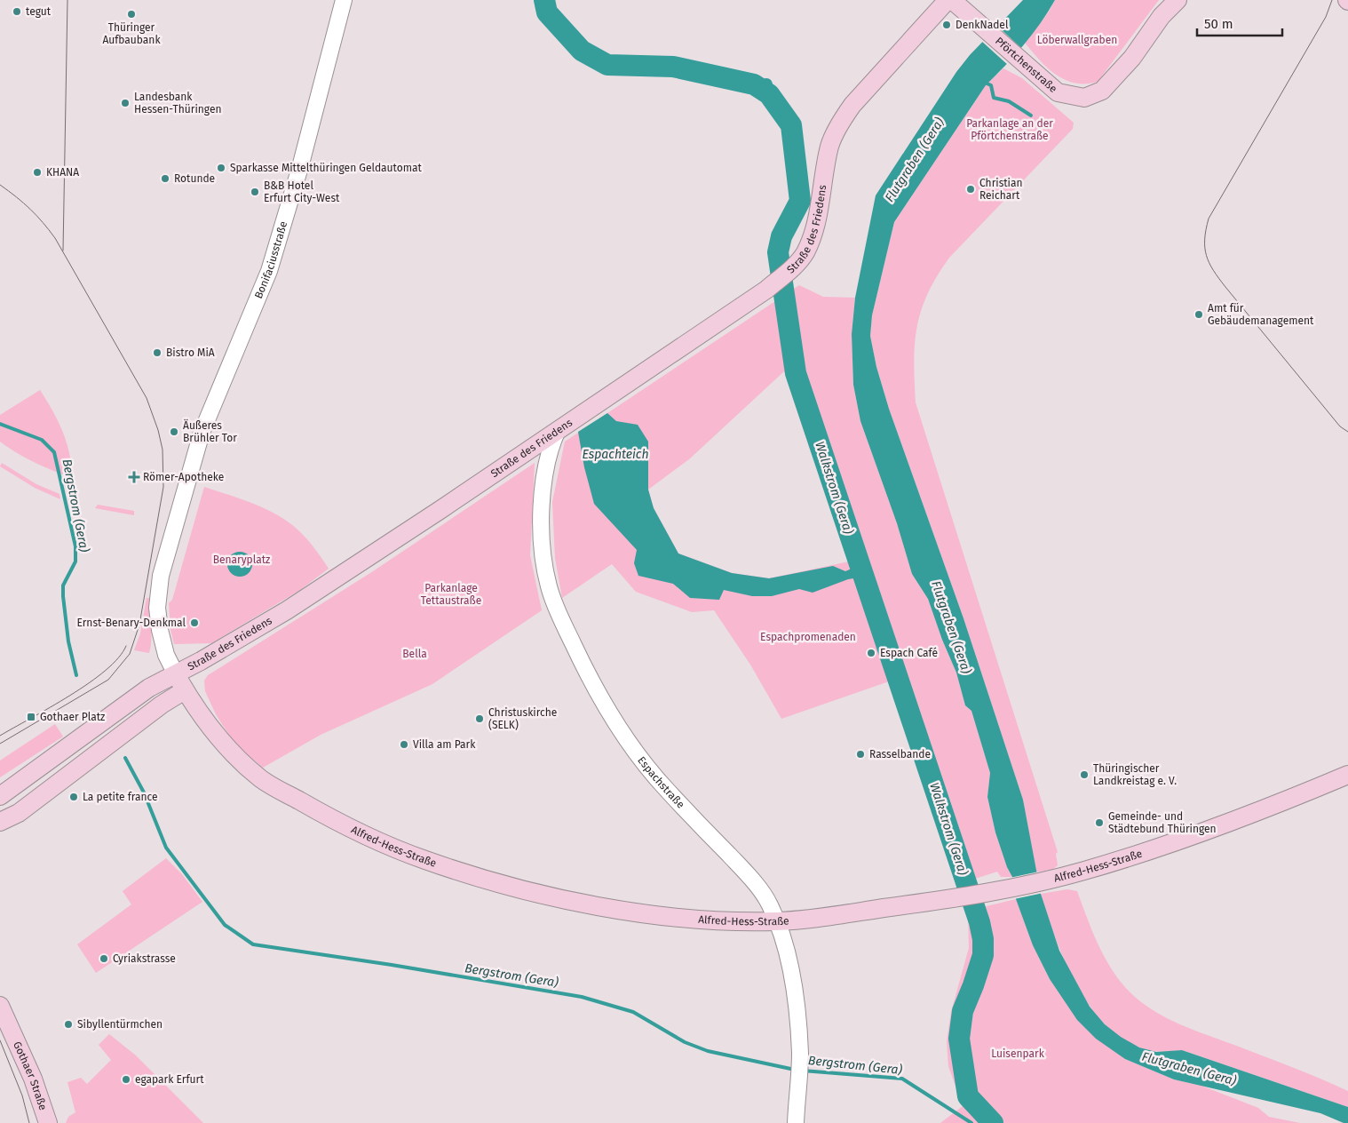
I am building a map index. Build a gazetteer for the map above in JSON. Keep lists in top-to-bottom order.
{
  "streets": {
    "main road": [
      "Pförtchenstraße",
      "Straße des Friedens",
      "Alfred-Hess-Straße",
      "Gothaer Straße"
    ],
    "street": ["Bonifaciusstraße", "Espachstraße"]
  },
  "crossings": [
    ["Straße des Friedens", "Bonifaciusstraße"],
    ["Straße des Friedens", "Espachstraße"],
    ["Espachstraße", "Alfred-Hess-Straße"]
  ],
  "water": [
    "Flutgraben (Gera)",
    "Espachteich",
    "Walkstrom (Gera)",
    "Bergstrom (Gera)"
  ],
  "parks": [
    "Löberwallgraben",
    "Parkanlage an der Pförtchenstraße",
    "Benaryplatz",
    "Parkanlage Tettaustraße",
    "Espachpromenaden",
    "Bella",
    "Luisenpark"
  ],
  "places": {
    "other": [
      "tegut",
      "Thüringer Aufbaubank",
      "DenkNadel",
      "Landesbank Hessen-Thüringen",
      "Sparkasse Mittelthüringen Geldautomat",
      "KHANA",
      "Rotunde",
      "Christian Reichart",
      "B&B Hotel Erfurt City-West",
      "Amt für Gebäudemanagement",
      "Bistro MiA",
      "Äußeres Brühler Tor",
      "Ernst-Benary-Denkmal",
      "Espach Café",
      "Christuskirche (SELK)",
      "Villa am Park",
      "Rasselbande",
      "Thüringischer Landkreistag e. V.",
      "La petite france",
      "Gemeinde- und Städtebund Thüringen",
      "Cyriakstrasse",
      "Sibyllentürmchen",
      "egapark Erfurt"
    ],
    "health": ["Römer-Apotheke"],
    "transit": ["Gothaer Platz"]
  },
  "scale_bar": "50 m"
}
